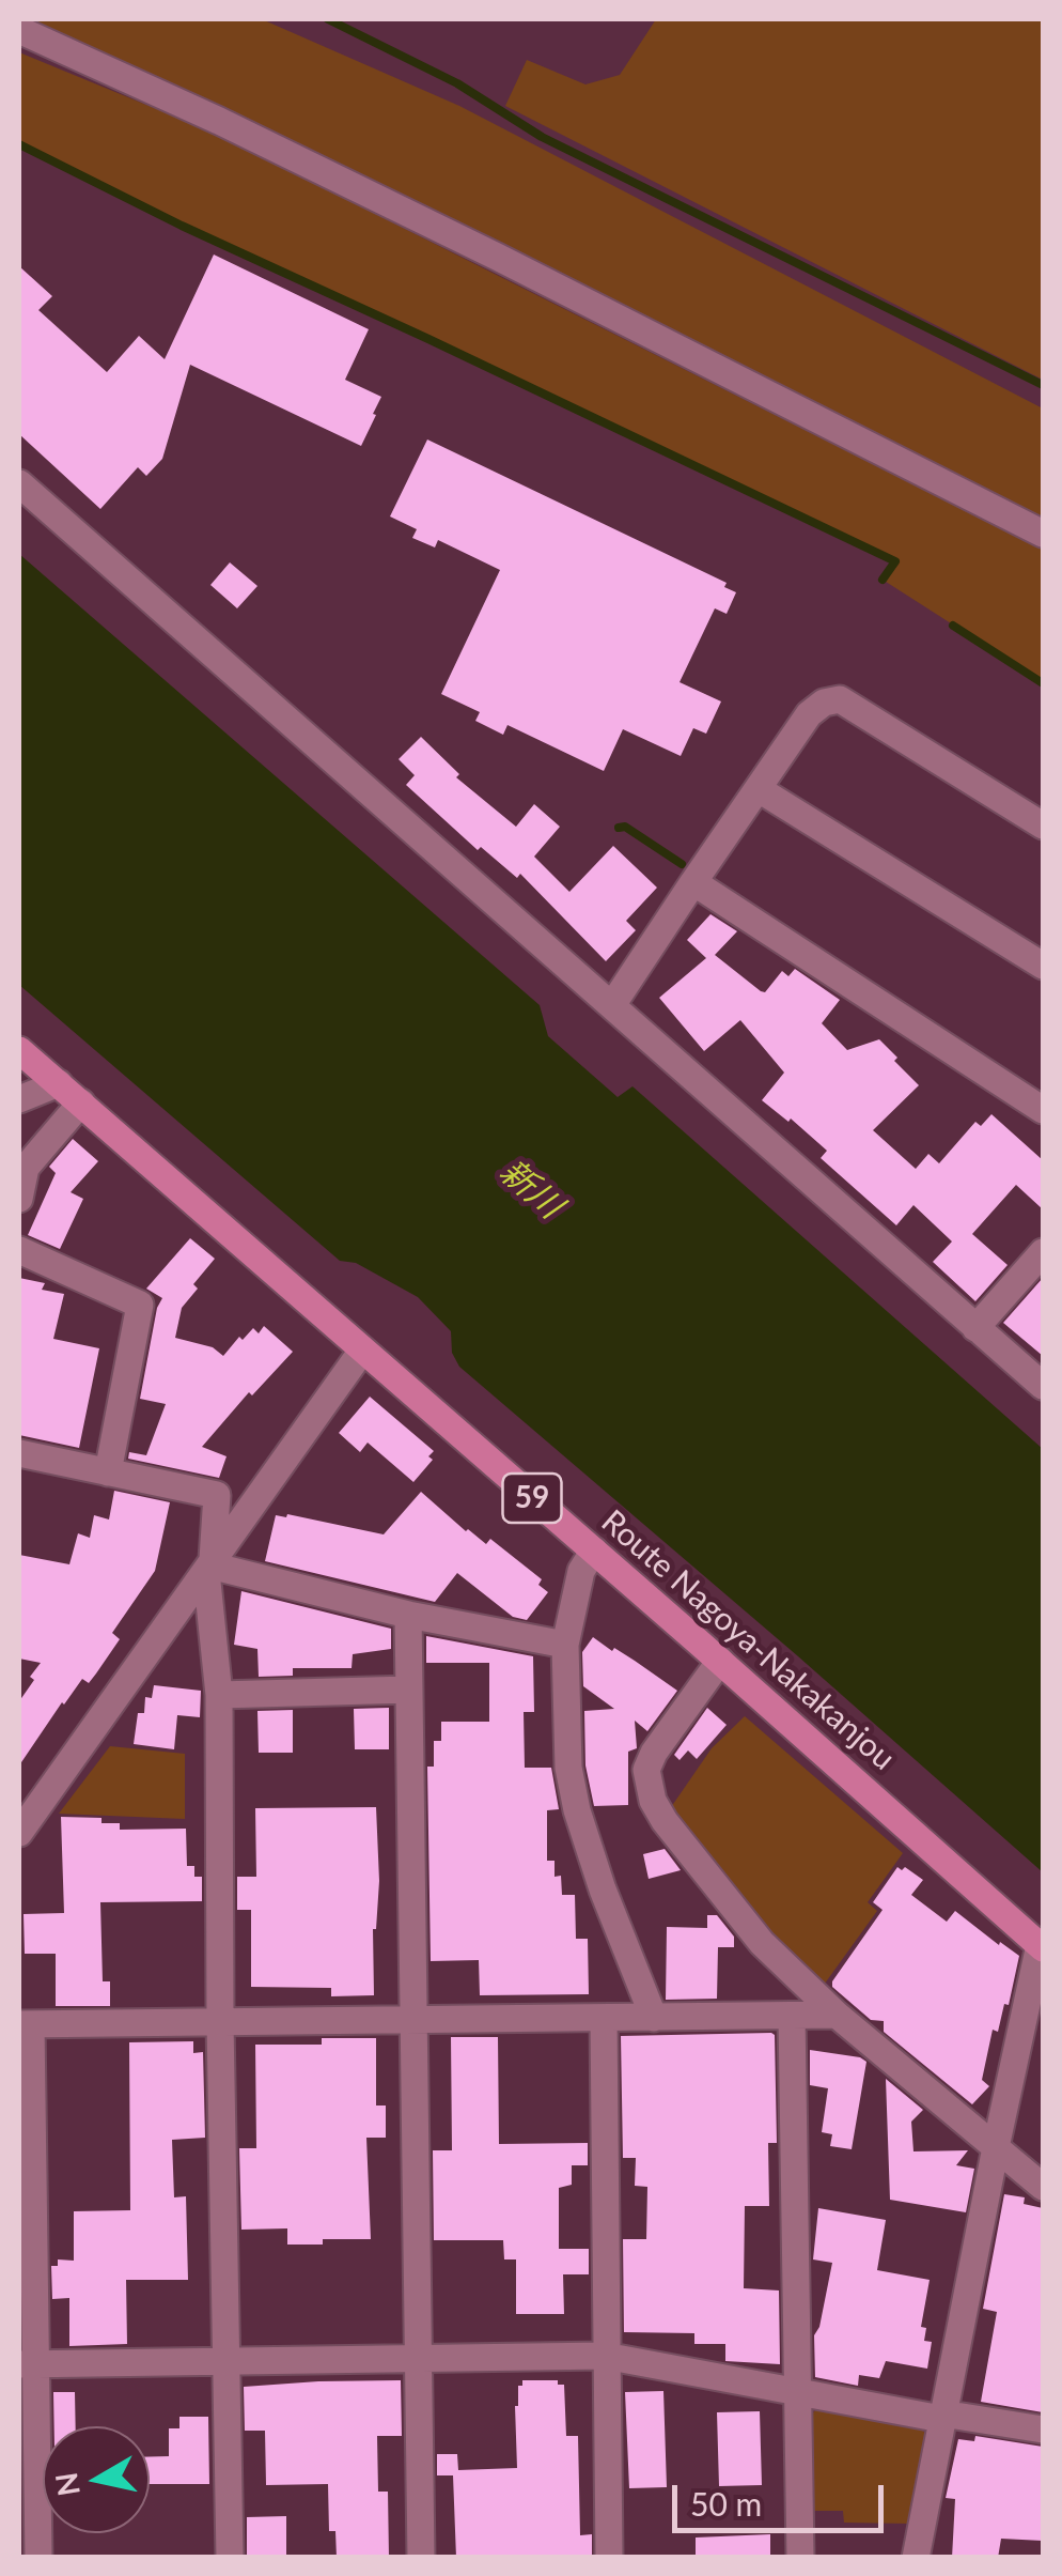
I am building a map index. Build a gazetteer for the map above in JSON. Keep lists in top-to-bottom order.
{
  "streets": {
    "main road": ["59", "Route Nagoya-Nakakanjou"]
  },
  "water": ["新川"],
  "scale_bar": "50 m",
  "north": "left"
}
